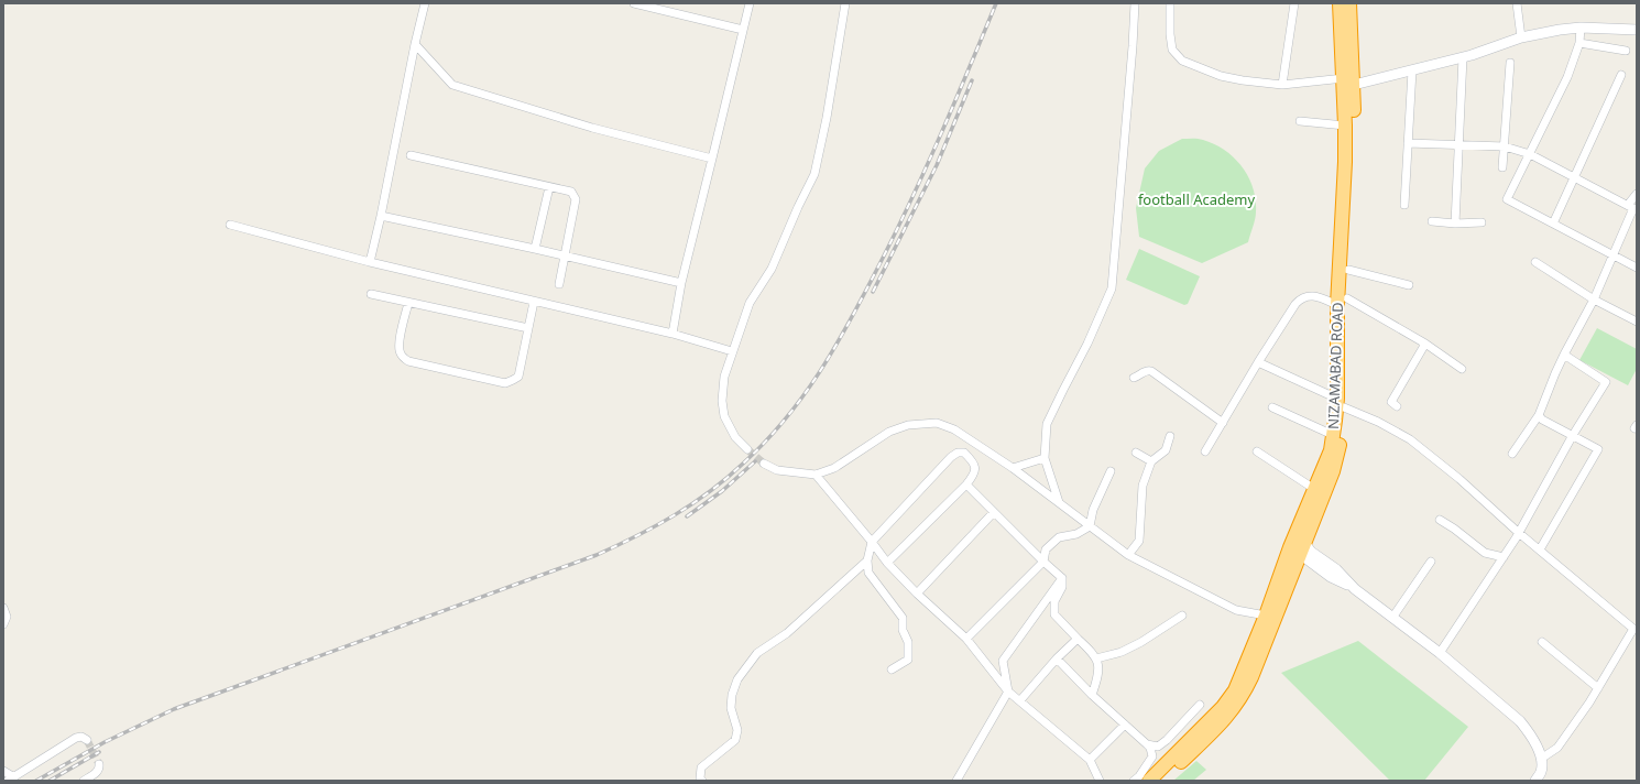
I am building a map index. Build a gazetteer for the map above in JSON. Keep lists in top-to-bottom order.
{
  "streets": {
    "highway": ["NIZAMABAD ROAD"]
  },
  "parks": ["football Academy"]
}
